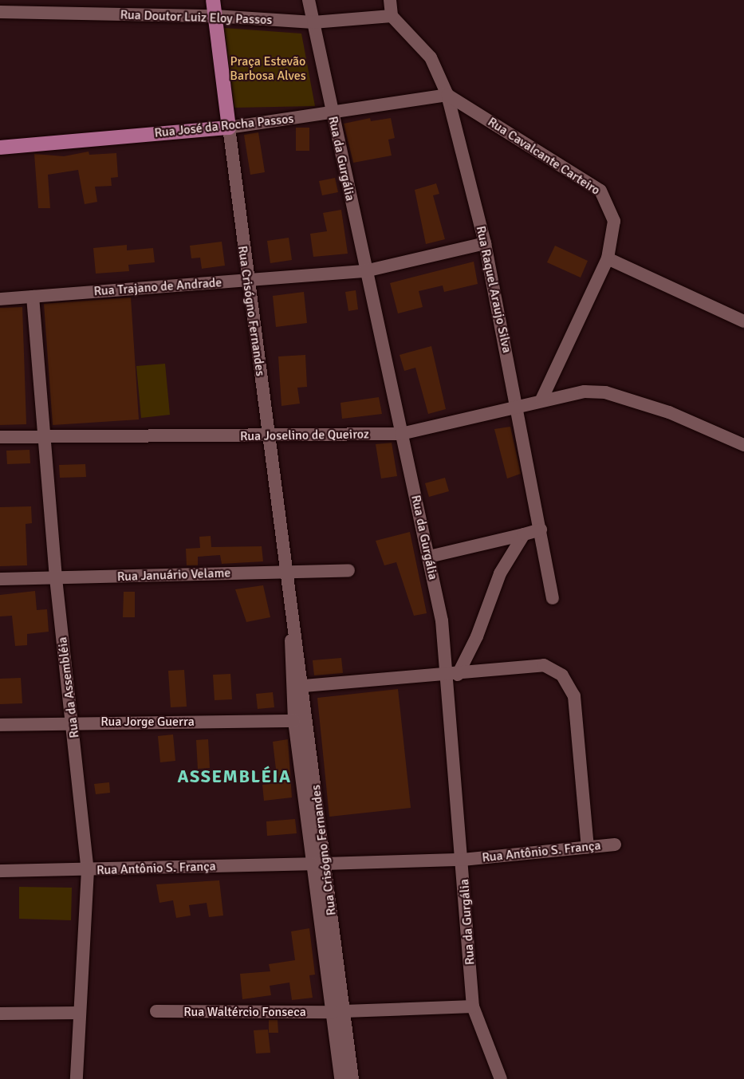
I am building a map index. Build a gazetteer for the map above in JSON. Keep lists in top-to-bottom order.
{
  "streets": {
    "main road": ["Rua José da Rocha Passos", "Rua Crisógno Fernandes"],
    "street": [
      "Rua Doutor Luiz Eloy Passos",
      "Rua Cavalcante Carteiro",
      "Rua da Gurgália",
      "Rua Trajano de Andrade",
      "Rua Raquel Araujo Silva",
      "Rua Joselino de Queiroz",
      "Rua Januário Velame",
      "Rua da Assembléia",
      "Rua Jorge Guerra",
      "Rua Antônio S. França",
      "Rua Waltércio Fonseca"
    ]
  },
  "crossings": [
    ["Rua Doutor Luiz Eloy Passos", "Rua da Gurgália"],
    ["Rua Doutor Luiz Eloy Passos", "Rua Raquel Araujo Silva"],
    ["Rua Doutor Luiz Eloy Passos", "Rua Crisógno Fernandes"],
    ["Rua José da Rocha Passos", "Rua Cavalcante Carteiro"],
    ["Rua José da Rocha Passos", "Rua da Gurgália"],
    ["Rua José da Rocha Passos", "Rua Raquel Araujo Silva"],
    ["Rua José da Rocha Passos", "Rua Crisógno Fernandes"],
    ["Rua Cavalcante Carteiro", "Rua Raquel Araujo Silva"],
    ["Rua Cavalcante Carteiro", "Rua Joselino de Queiroz"],
    ["Rua da Gurgália", "Rua Trajano de Andrade"],
    ["Rua da Gurgália", "Rua Joselino de Queiroz"],
    ["Rua da Gurgália", "Rua Antônio S. França"],
    ["Rua da Gurgália", "Rua Waltércio Fonseca"],
    ["Rua Trajano de Andrade", "Rua Raquel Araujo Silva"],
    ["Rua Trajano de Andrade", "Rua Crisógno Fernandes"],
    ["Rua Trajano de Andrade", "Rua da Assembléia"],
    ["Rua Raquel Araujo Silva", "Rua Joselino de Queiroz"],
    ["Rua Crisógno Fernandes", "Rua Joselino de Queiroz"],
    ["Rua Crisógno Fernandes", "Rua Januário Velame"],
    ["Rua Crisógno Fernandes", "Rua Jorge Guerra"],
    ["Rua Crisógno Fernandes", "Rua Antônio S. França"],
    ["Rua Crisógno Fernandes", "Rua Waltércio Fonseca"],
    ["Rua Joselino de Queiroz", "Rua da Assembléia"],
    ["Rua Januário Velame", "Rua da Assembléia"],
    ["Rua da Assembléia", "Rua Jorge Guerra"],
    ["Rua da Assembléia", "Rua Antônio S. França"]
  ],
  "districts": ["ASSEMBLÉIA"],
  "parks": ["Praça Estevão Barbosa Alves"]
}
